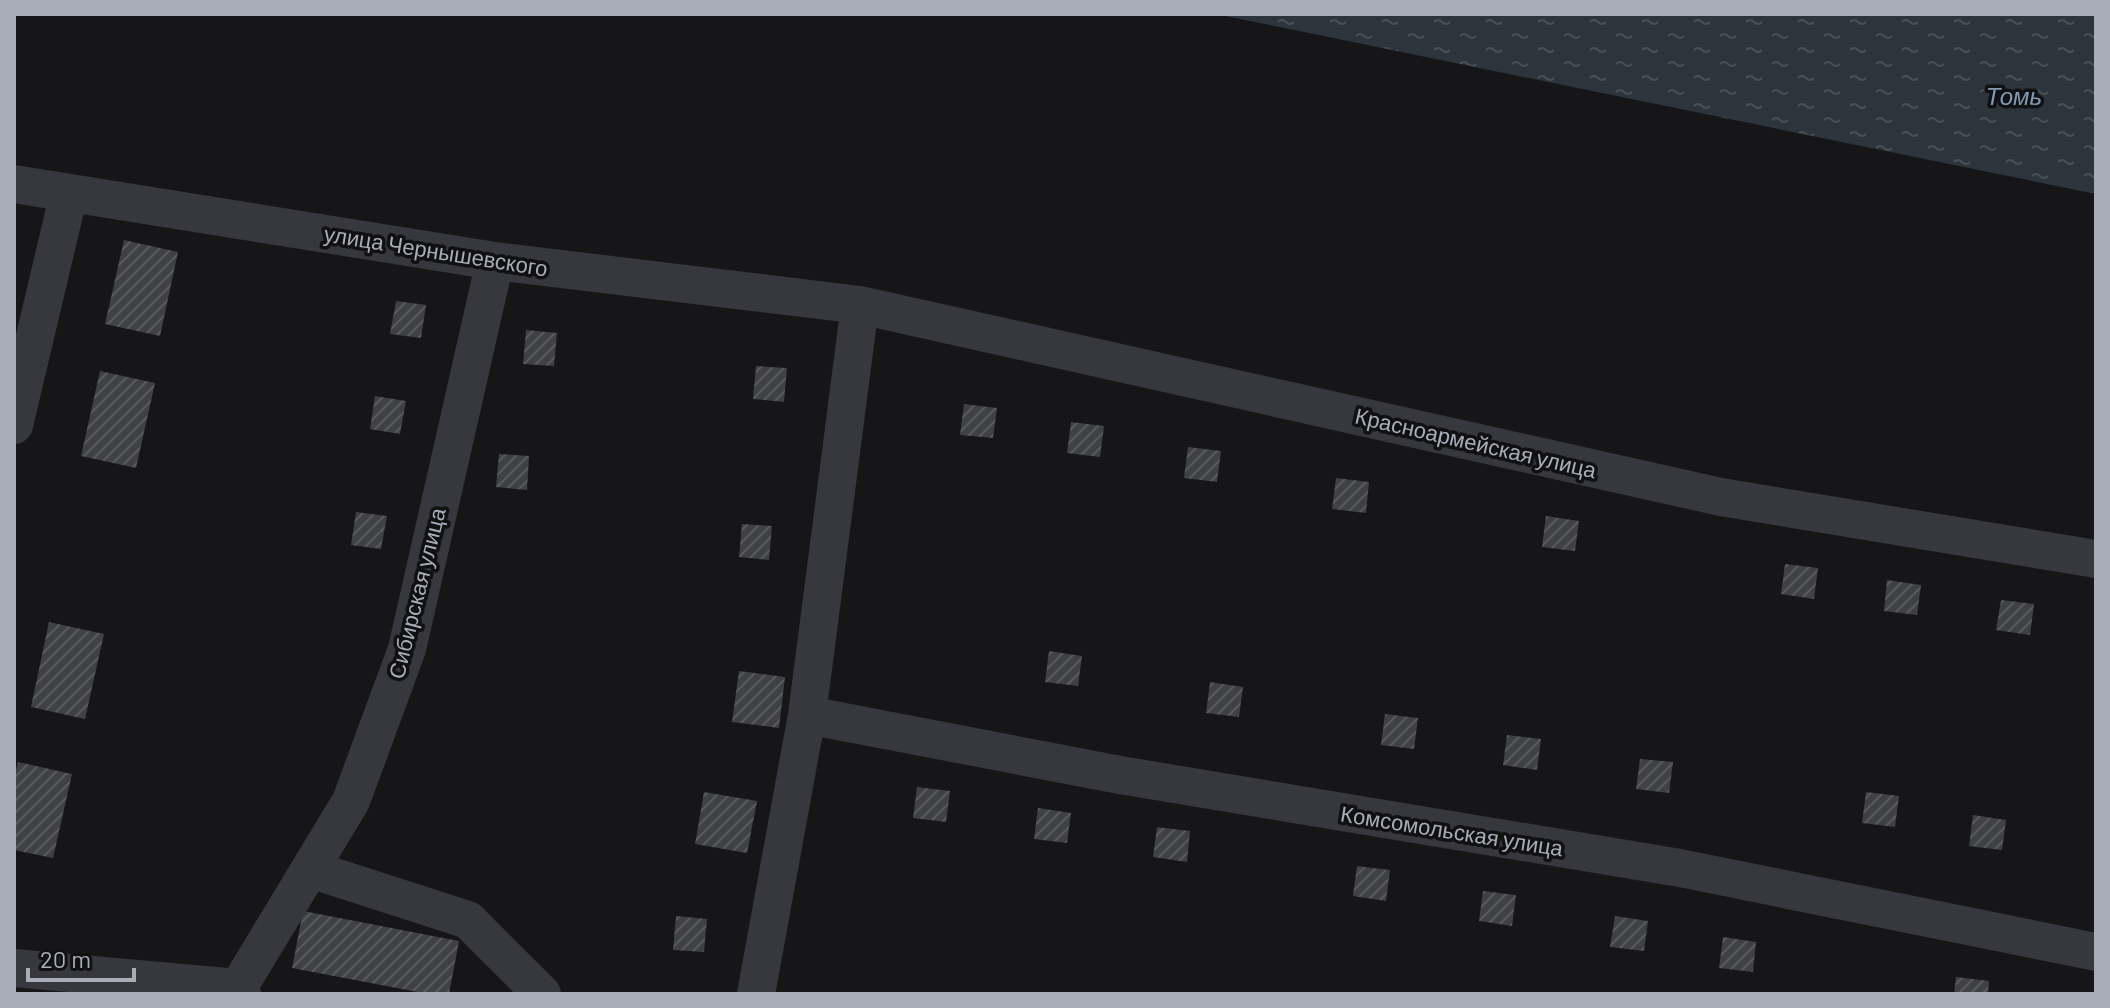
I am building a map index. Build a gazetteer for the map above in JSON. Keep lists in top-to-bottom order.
{
  "streets": {
    "street": [
      "улица Чернышевского",
      "Красноармейская улица",
      "Сибирская улица",
      "Комсомольская улица"
    ]
  },
  "crossings": [
    ["улица Чернышевского", "Красноармейская улица"],
    ["улица Чернышевского", "Сибирская улица"]
  ],
  "water": ["Томь"],
  "scale_bar": "20 m"
}
